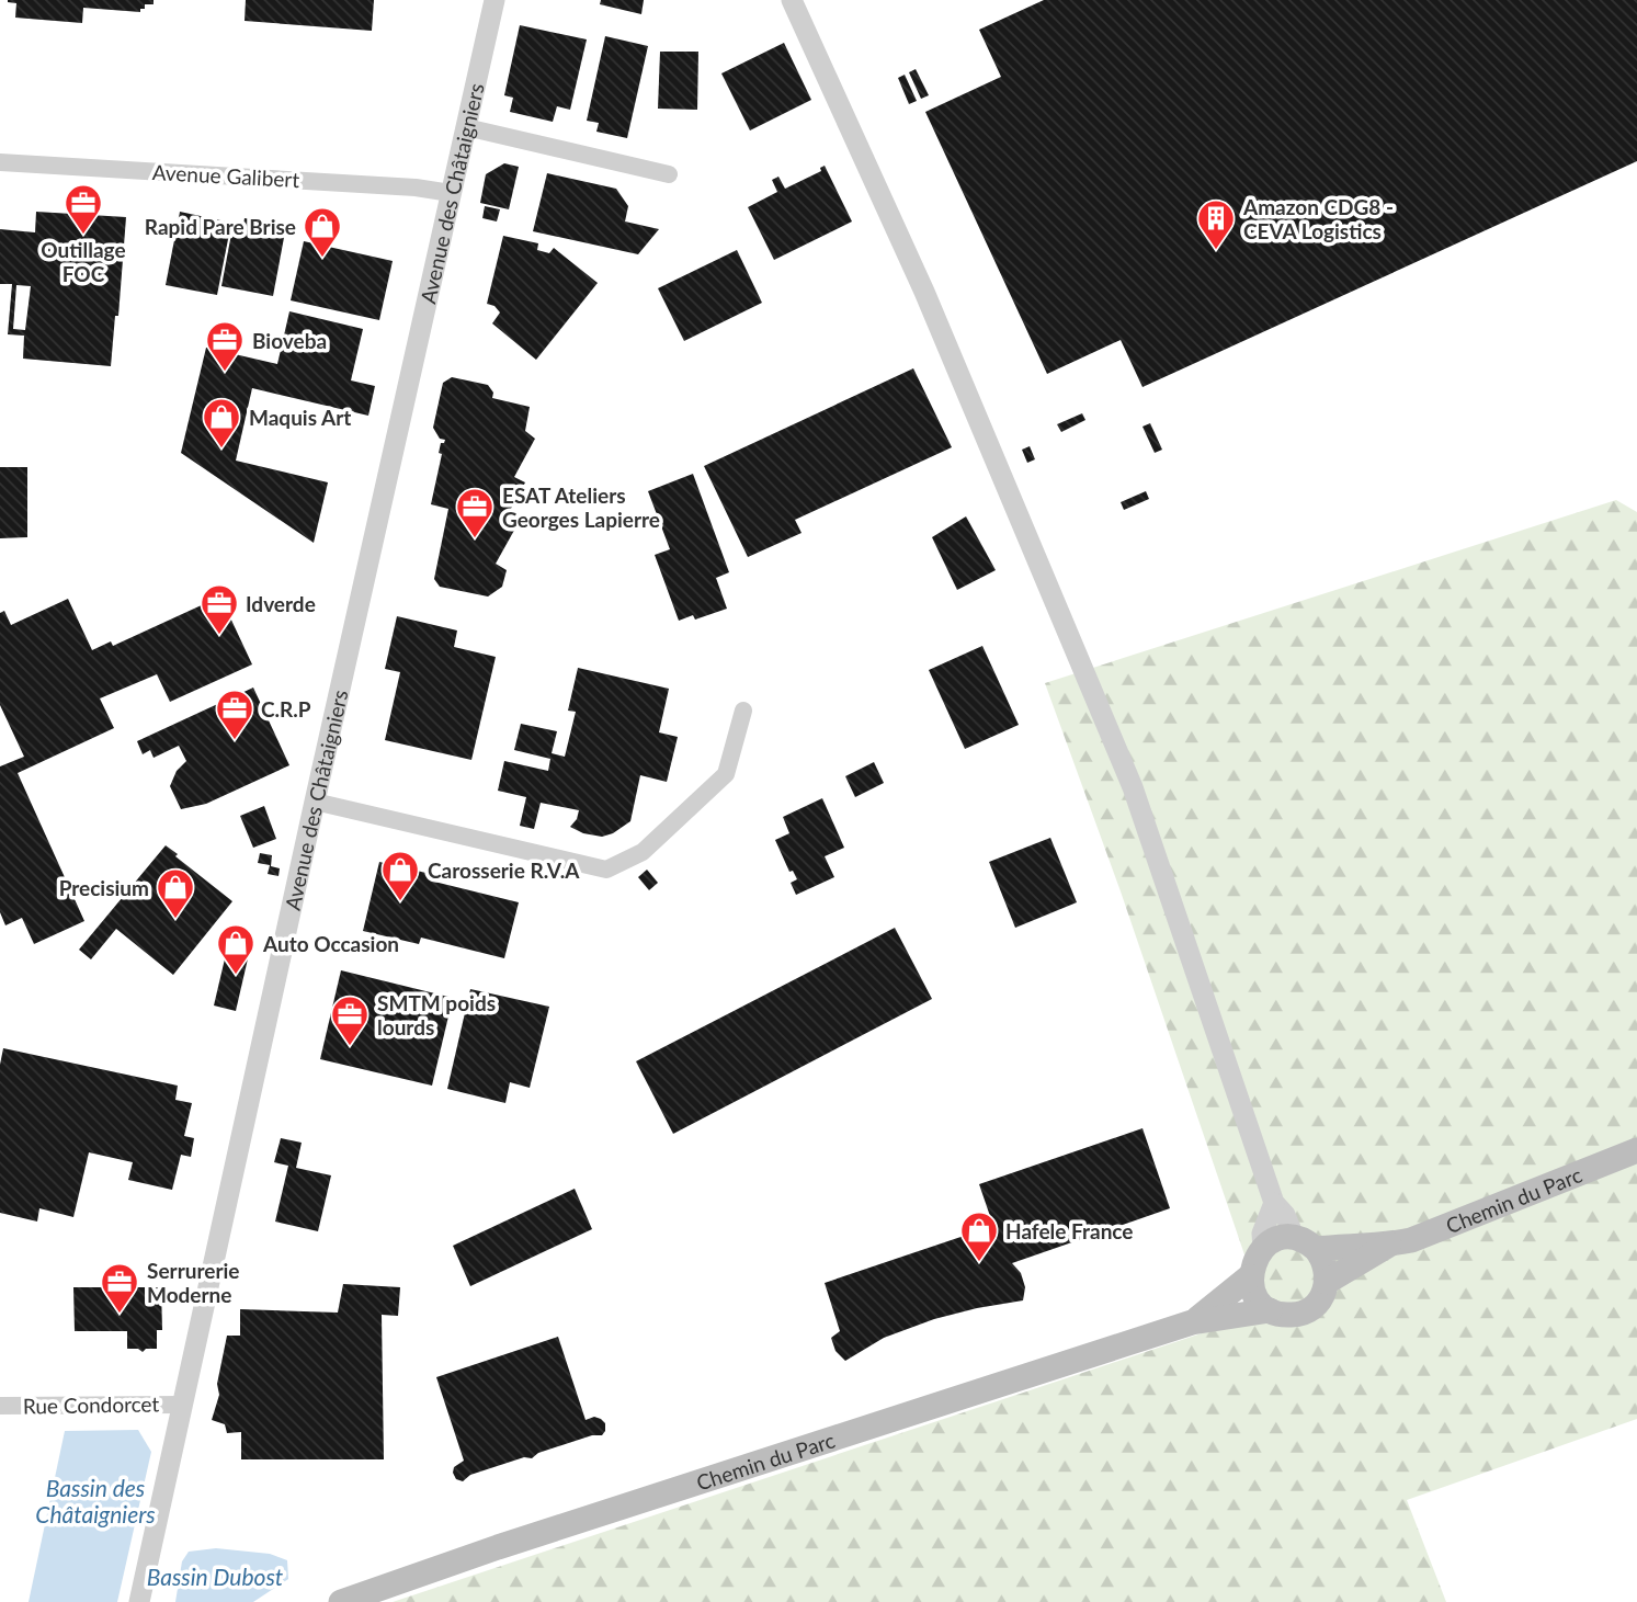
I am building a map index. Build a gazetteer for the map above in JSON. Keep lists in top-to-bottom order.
{
  "streets": {
    "main road": ["Chemin du Parc"],
    "street": ["Avenue Galibert", "Avenue des Châtaigniers", "Rue Condorcet"]
  },
  "crossings": [
    ["Avenue Galibert", "Avenue des Châtaigniers"],
    ["Avenue des Châtaigniers", "Rue Condorcet"]
  ],
  "water": ["Bassin des Châtaigniers", "Bassin Dubost"],
  "places": {
    "office": [
      "Outillage FOC",
      "Bioveba",
      "ESAT Ateliers Georges Lapierre",
      "Idverde",
      "C.R.P",
      "SMTM poids lourds",
      "Serrurerie Moderne"
    ],
    "building": ["Amazon CDG8 - CEVA Logistics"],
    "shop": [
      "Rapid Pare Brise",
      "Maquis Art",
      "Carosserie R.V.A",
      "Precisium",
      "Auto Occasion",
      "Hafele France"
    ]
  }
}
